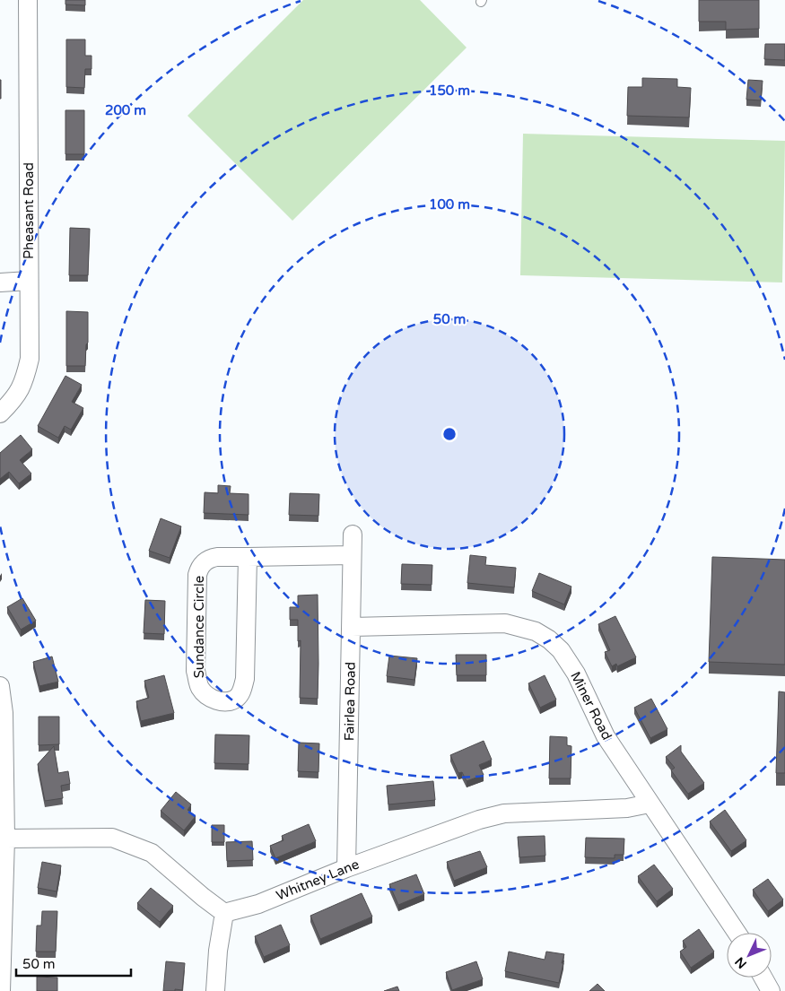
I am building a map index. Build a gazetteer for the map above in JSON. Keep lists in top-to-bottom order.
{
  "streets": {
    "street": [
      "Pheasant Road",
      "Sundance Circle",
      "Fairlea Road",
      "Miner Road",
      "Whitney Lane"
    ]
  },
  "crossings": [
    ["Sundance Circle", "Fairlea Road"],
    ["Fairlea Road", "Miner Road"],
    ["Fairlea Road", "Whitney Lane"],
    ["Miner Road", "Whitney Lane"]
  ],
  "scale_bar": "50 m",
  "north": "bottom left",
  "rings": [
    "150 m",
    "200 m",
    "100 m",
    "50 m"
  ]
}
